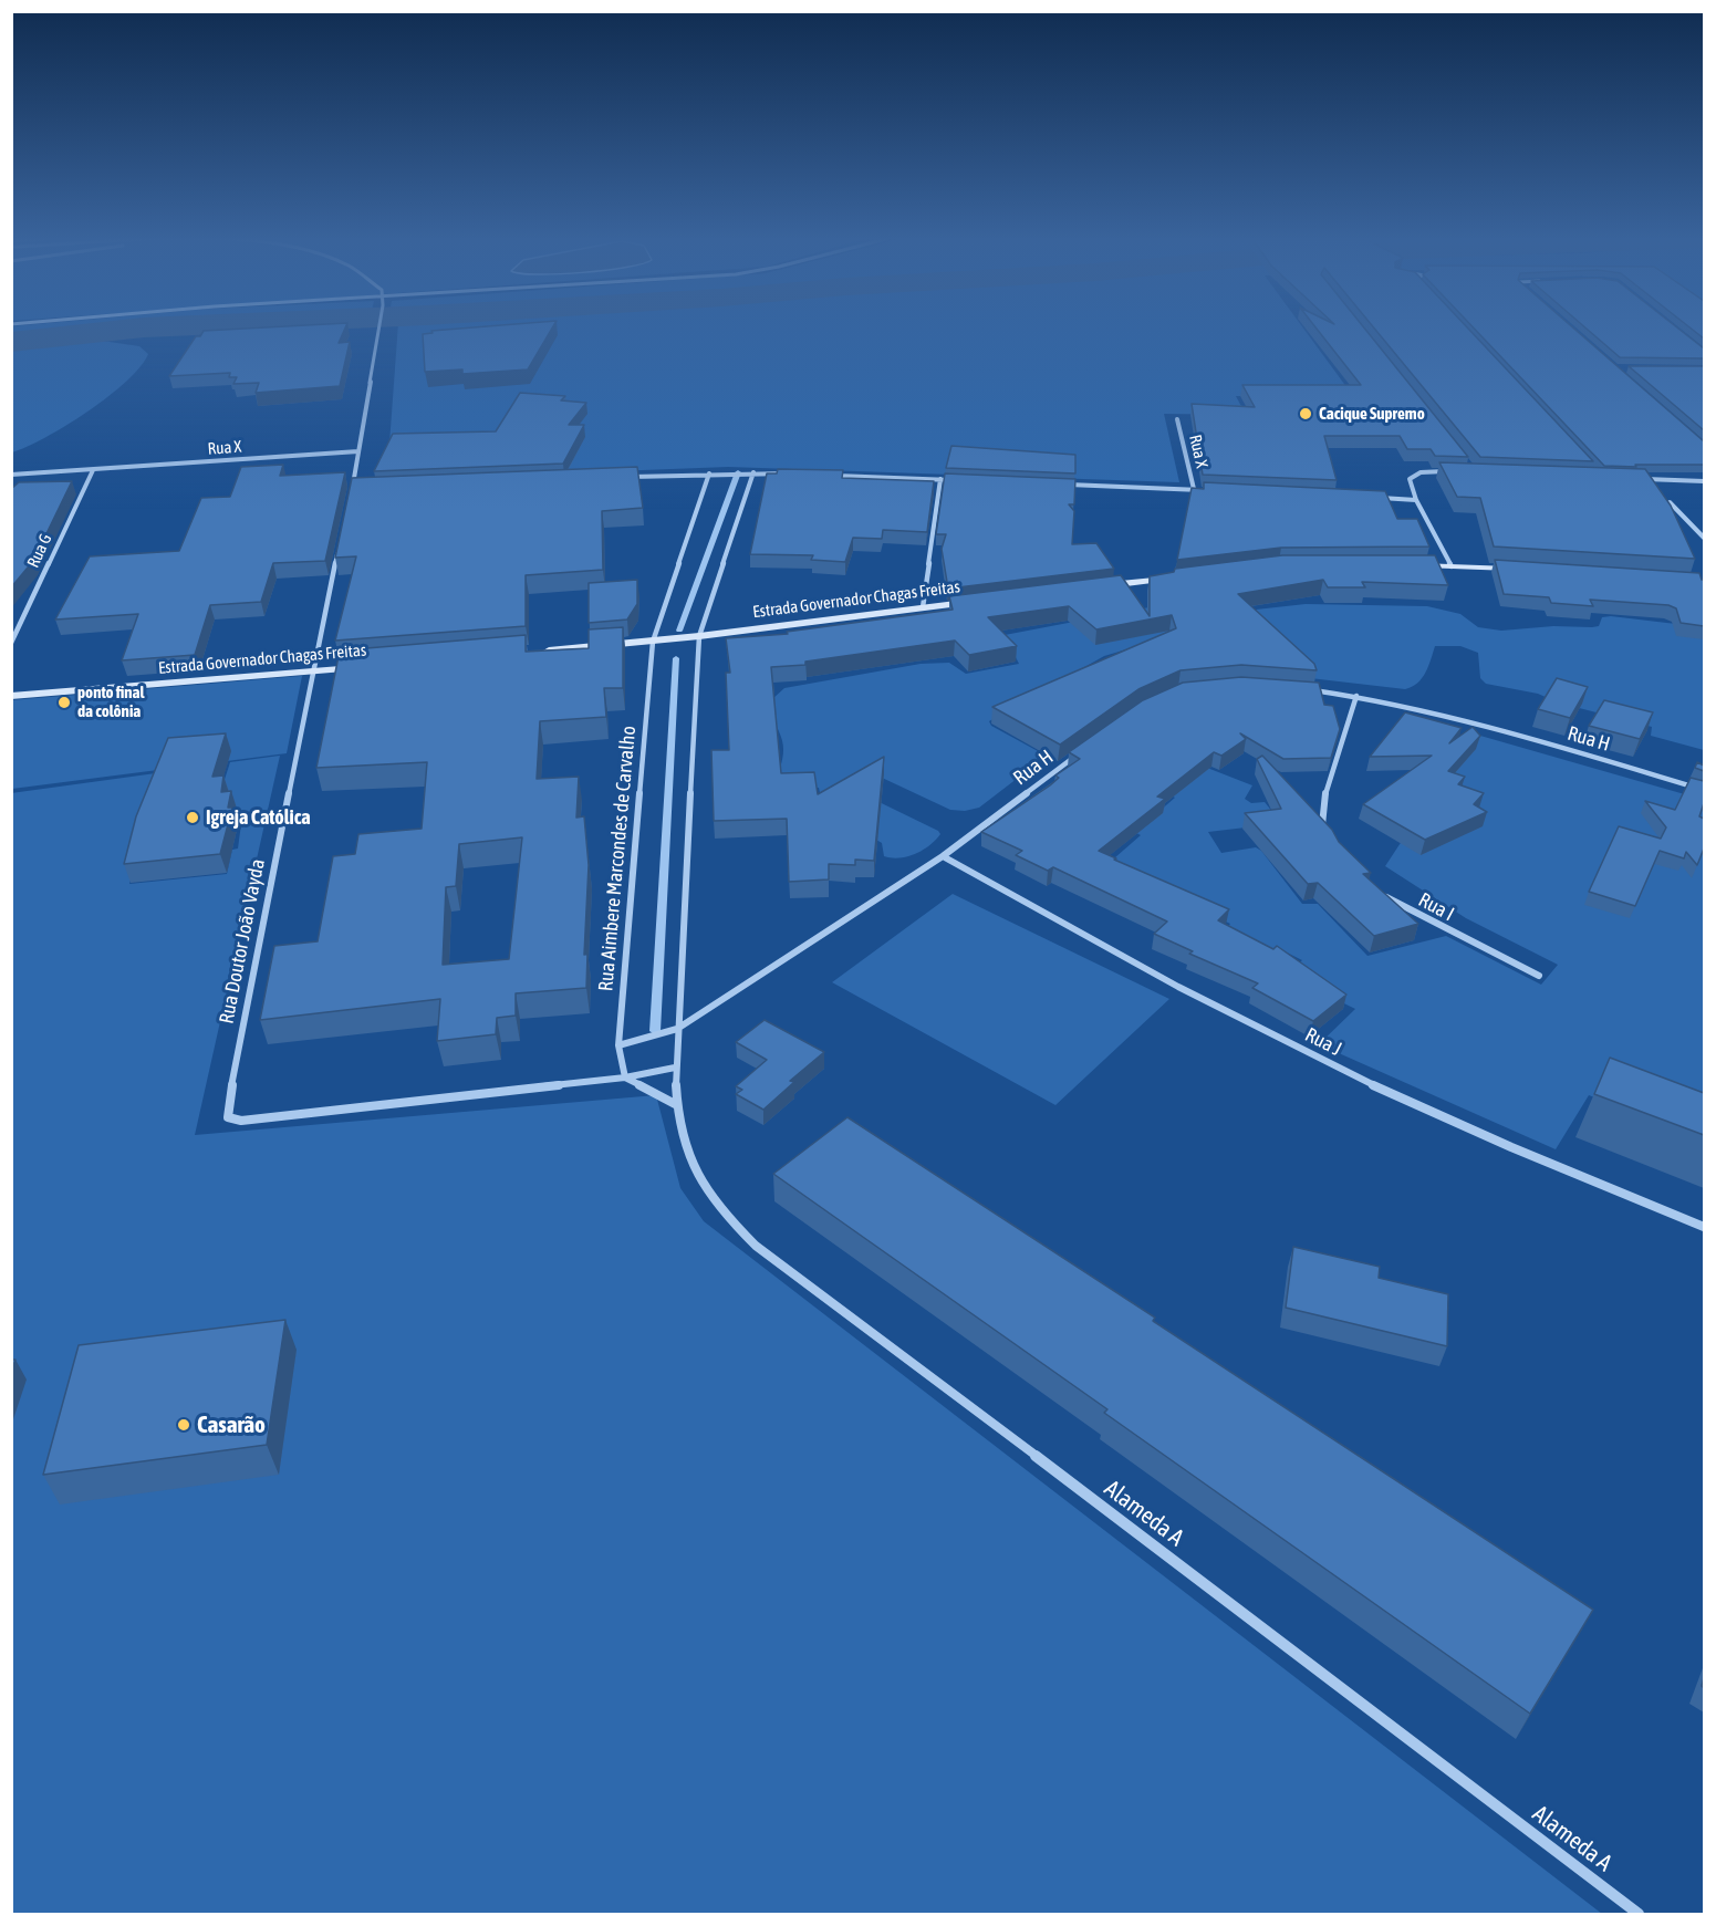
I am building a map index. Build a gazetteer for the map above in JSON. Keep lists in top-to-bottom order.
{
  "streets": {
    "main road": ["Estrada Governador Chagas Freitas"],
    "street": [
      "Rua X",
      "Rua G",
      "Rua H",
      "Rua Aimbere Marcondes de Carvalho",
      "Rua I",
      "Rua Doutor João Vayda",
      "Rua J",
      "Alameda A"
    ]
  },
  "crossings": [
    ["Rua X", "Rua G"],
    ["Estrada Governador Chagas Freitas", "Rua Aimbere Marcondes de Carvalho"],
    ["Estrada Governador Chagas Freitas", "Rua Doutor João Vayda"],
    ["Rua H", "Rua Aimbere Marcondes de Carvalho"],
    ["Rua H", "Rua J"],
    ["Rua Aimbere Marcondes de Carvalho", "Rua Doutor João Vayda"],
    ["Rua Doutor João Vayda", "Alameda A"]
  ],
  "places": [
    "Cacique Supremo",
    "ponto final da colônia",
    "Igreja Católica",
    "Casarão"
  ]
}
